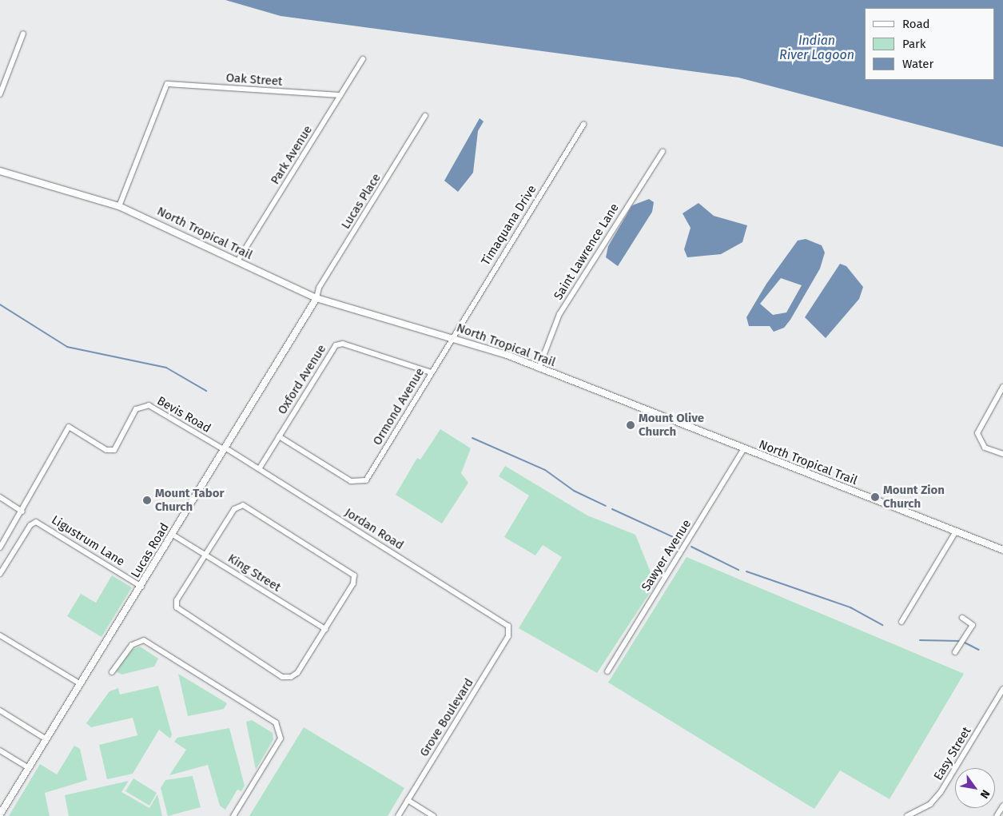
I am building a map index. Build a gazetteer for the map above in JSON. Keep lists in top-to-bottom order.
{
  "streets": {
    "street": [
      "Oak Street",
      "Park Avenue",
      "Lucas Place",
      "Timaquana Drive",
      "North Tropical Trail",
      "Saint Lawrence Lane",
      "Oxford Avenue",
      "Ormond Avenue",
      "Bevis Road",
      "Jordan Road",
      "Ligustrum Lane",
      "Lucas Road",
      "Sawyer Avenue",
      "King Street",
      "Grove Boulevard",
      "Easy Street"
    ]
  },
  "crossings": [
    ["Oak Street", "Park Avenue"],
    ["Oak Street", "North Tropical Trail"],
    ["Park Avenue", "North Tropical Trail"],
    ["Lucas Place", "North Tropical Trail"],
    ["Lucas Place", "Lucas Road"],
    ["Timaquana Drive", "North Tropical Trail"],
    ["Timaquana Drive", "Ormond Avenue"],
    ["North Tropical Trail", "Saint Lawrence Lane"],
    ["North Tropical Trail", "Ormond Avenue"],
    ["North Tropical Trail", "Lucas Road"],
    ["North Tropical Trail", "Sawyer Avenue"],
    ["Oxford Avenue", "Ormond Avenue"],
    ["Oxford Avenue", "Jordan Road"],
    ["Bevis Road", "Jordan Road"],
    ["Bevis Road", "Lucas Road"],
    ["Jordan Road", "Lucas Road"],
    ["Jordan Road", "Grove Boulevard"],
    ["Ligustrum Lane", "Lucas Road"],
    ["Lucas Road", "King Street"]
  ],
  "water": ["Indian River Lagoon"],
  "places": ["Mount Olive Church", "Mount Zion Church", "Mount Tabor Church"],
  "legend": ["Road", "Park", "Water"],
  "north": "bottom right"
}
